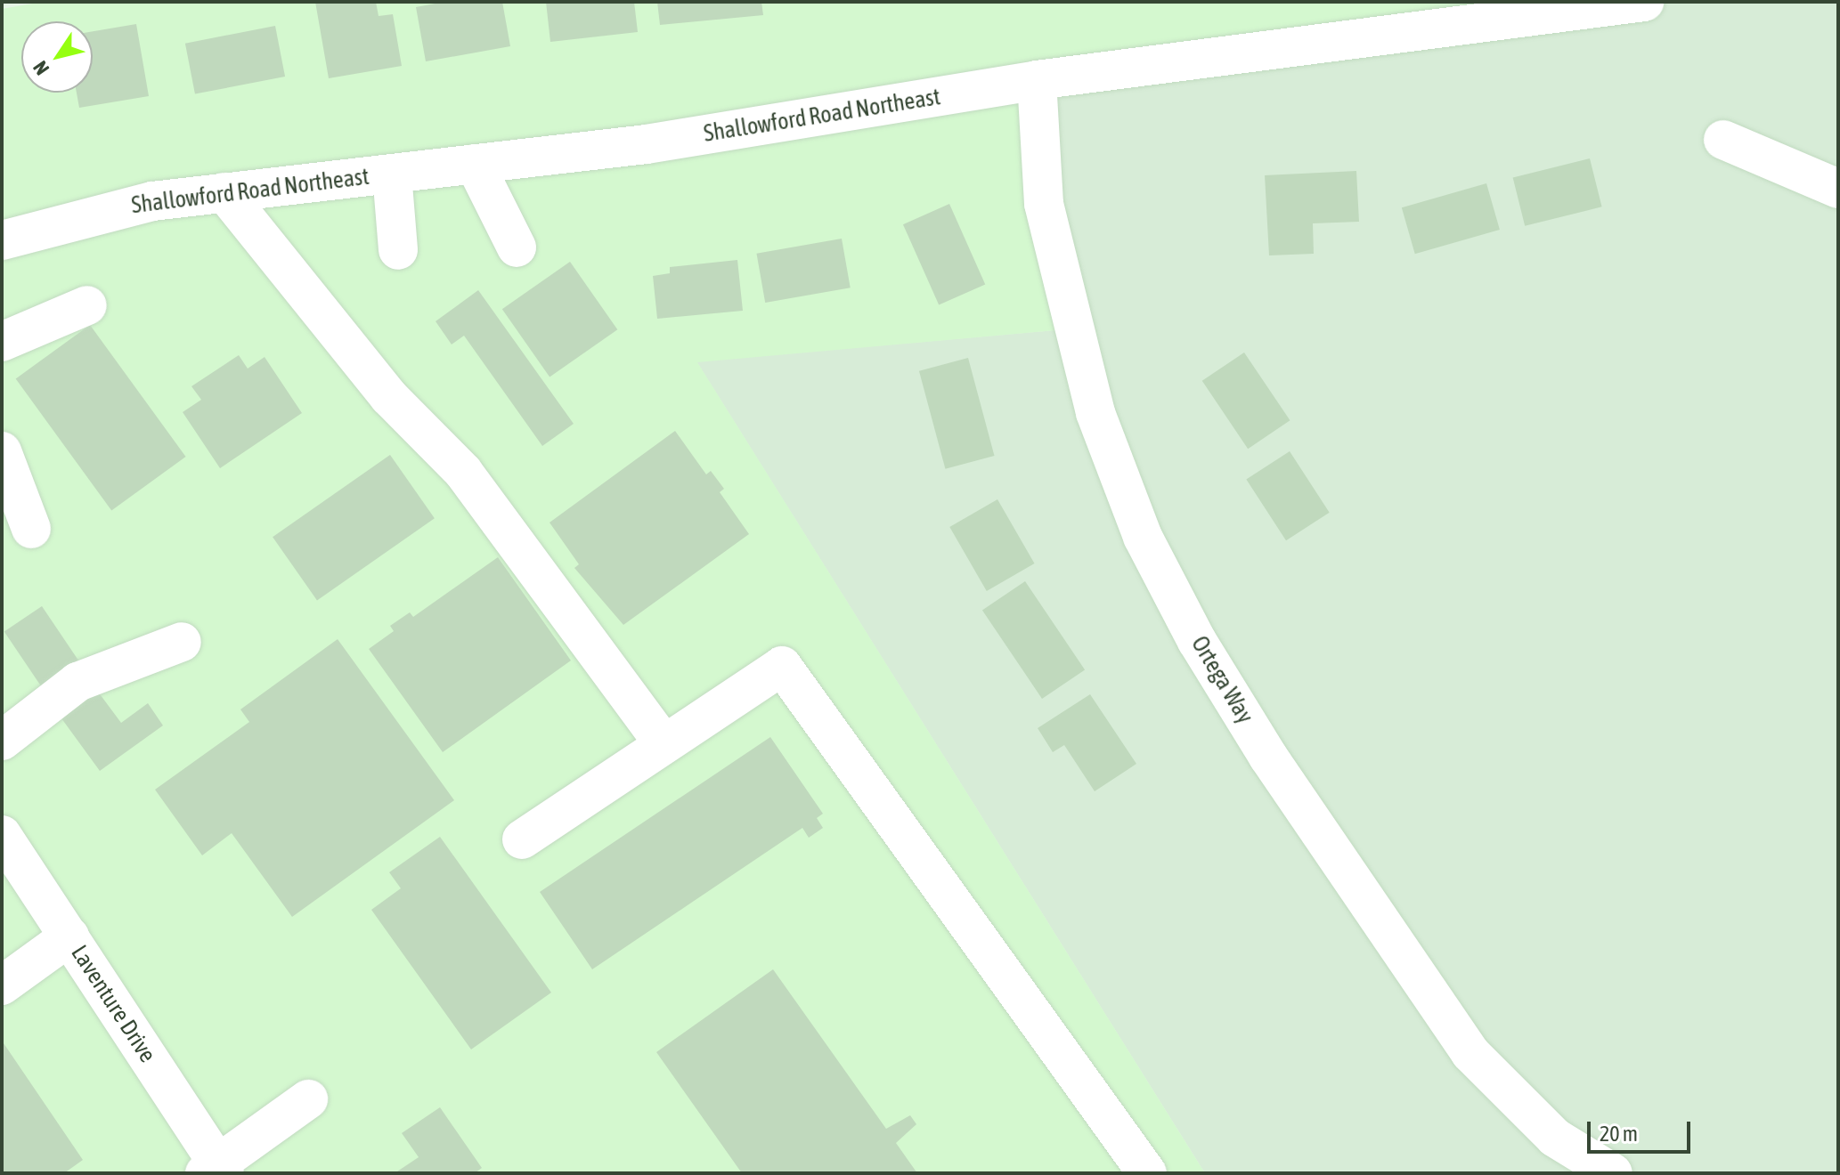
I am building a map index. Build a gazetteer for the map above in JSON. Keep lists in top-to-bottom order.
{
  "streets": {
    "street": ["Shallowford Road Northeast", "Ortega Way", "Laventure Drive"]
  },
  "crossings": [
    ["Shallowford Road Northeast", "Ortega Way"]
  ],
  "scale_bar": "20 m",
  "north": "bottom left"
}
